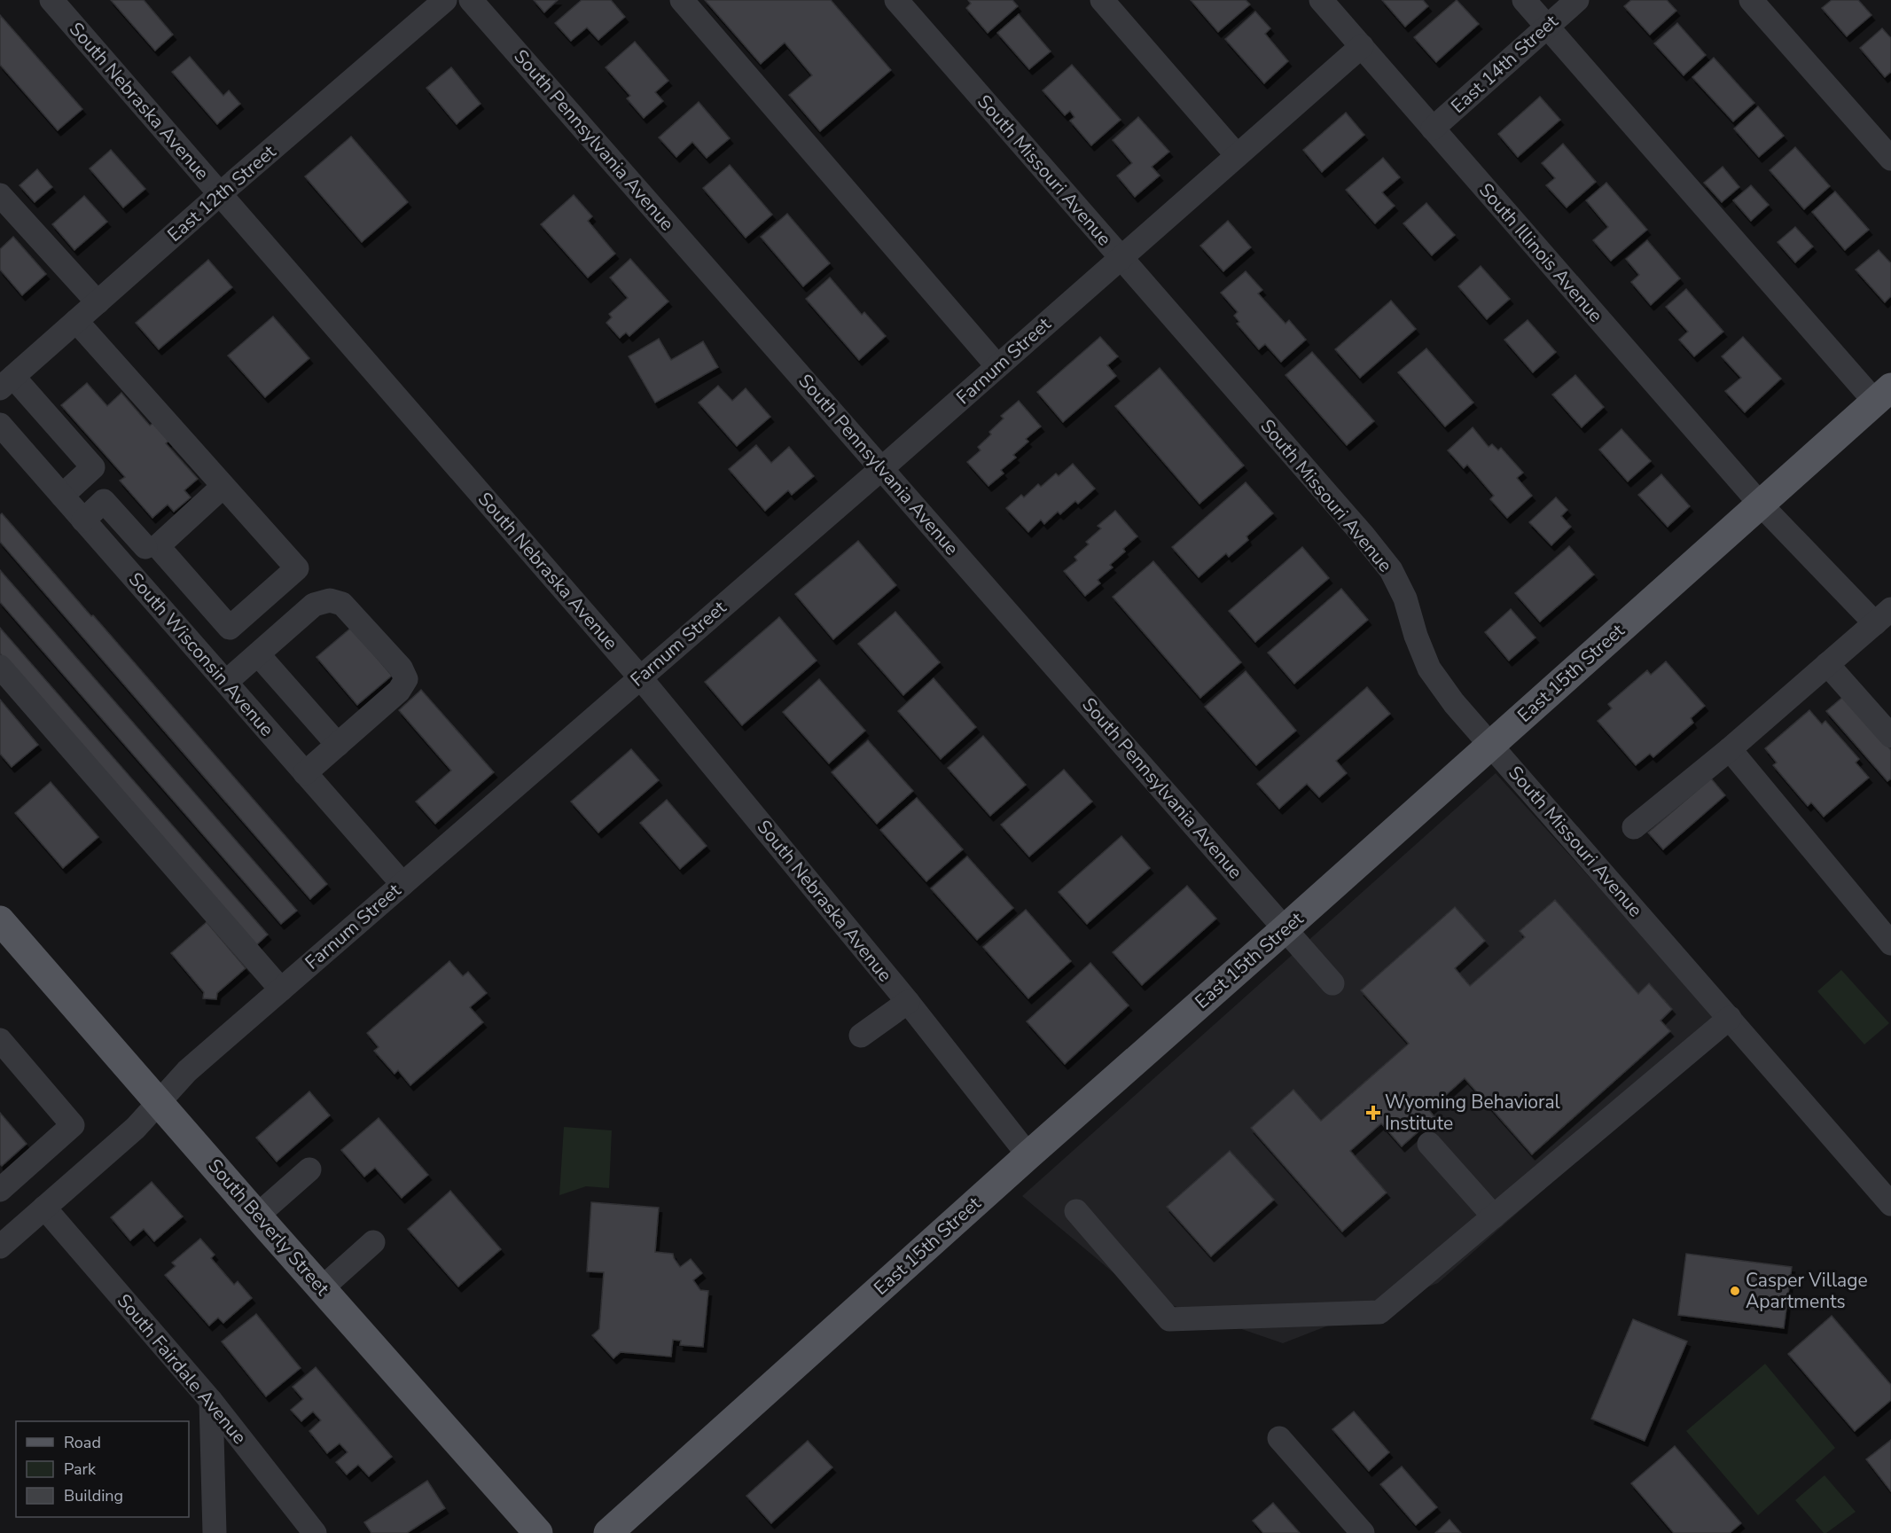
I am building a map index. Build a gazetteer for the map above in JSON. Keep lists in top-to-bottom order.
{
  "streets": {
    "main road": ["East 15th Street", "South Beverly Street"],
    "street": [
      "East 14th Street",
      "South Nebraska Avenue",
      "South Pennsylvania Avenue",
      "South Missouri Avenue",
      "East 12th Street",
      "South Illinois Avenue",
      "Farnum Street",
      "South Wisconsin Avenue",
      "South Fairdale Avenue"
    ]
  },
  "crossings": [
    ["East 14th Street", "South Illinois Avenue"],
    ["South Nebraska Avenue", "East 12th Street"],
    ["South Nebraska Avenue", "Farnum Street"],
    ["South Nebraska Avenue", "East 15th Street"],
    ["South Pennsylvania Avenue", "Farnum Street"],
    ["South Pennsylvania Avenue", "East 15th Street"],
    ["South Missouri Avenue", "Farnum Street"],
    ["South Missouri Avenue", "East 15th Street"],
    ["South Illinois Avenue", "Farnum Street"],
    ["South Illinois Avenue", "East 15th Street"],
    ["Farnum Street", "South Wisconsin Avenue"],
    ["Farnum Street", "South Beverly Street"],
    ["Farnum Street", "South Fairdale Avenue"]
  ],
  "places": {
    "health": ["Wyoming Behavioral Institute"],
    "other": ["Casper Village Apartments"]
  },
  "legend": ["Road", "Park", "Building"]
}
